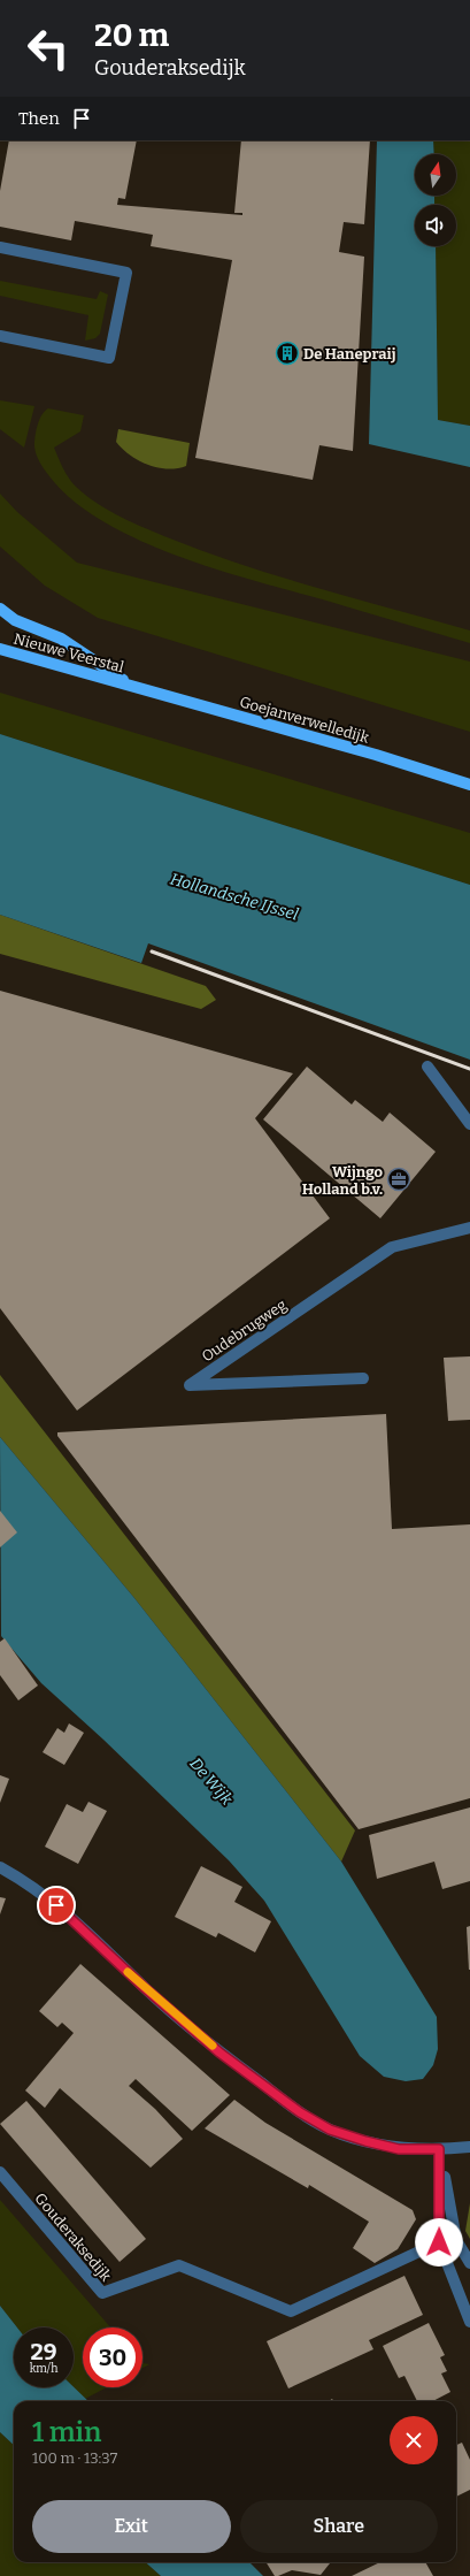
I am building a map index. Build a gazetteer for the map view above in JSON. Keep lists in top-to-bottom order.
{
  "streets": {
    "main road": ["Nieuwe Veerstal", "Goejanverwelledijk"],
    "street": ["Oudebrugweg", "Gouderaksedijk"]
  },
  "crossings": [
    ["Nieuwe Veerstal", "Goejanverwelledijk"]
  ],
  "water": ["Hollandsche IJssel", "De Wijk"],
  "places": {
    "building": ["De Hanepraij"],
    "office": ["Wijngo Holland b.v."]
  },
  "north": "top",
  "page": {
    "turn": ["20 m", "Gouderaksedijk"],
    "then": "Then",
    "speed": "29 km/h",
    "limit": "30",
    "heading": ["1 min", "100 m · 13:37"],
    "buttons": ["Exit", "Share"]
  }
}
